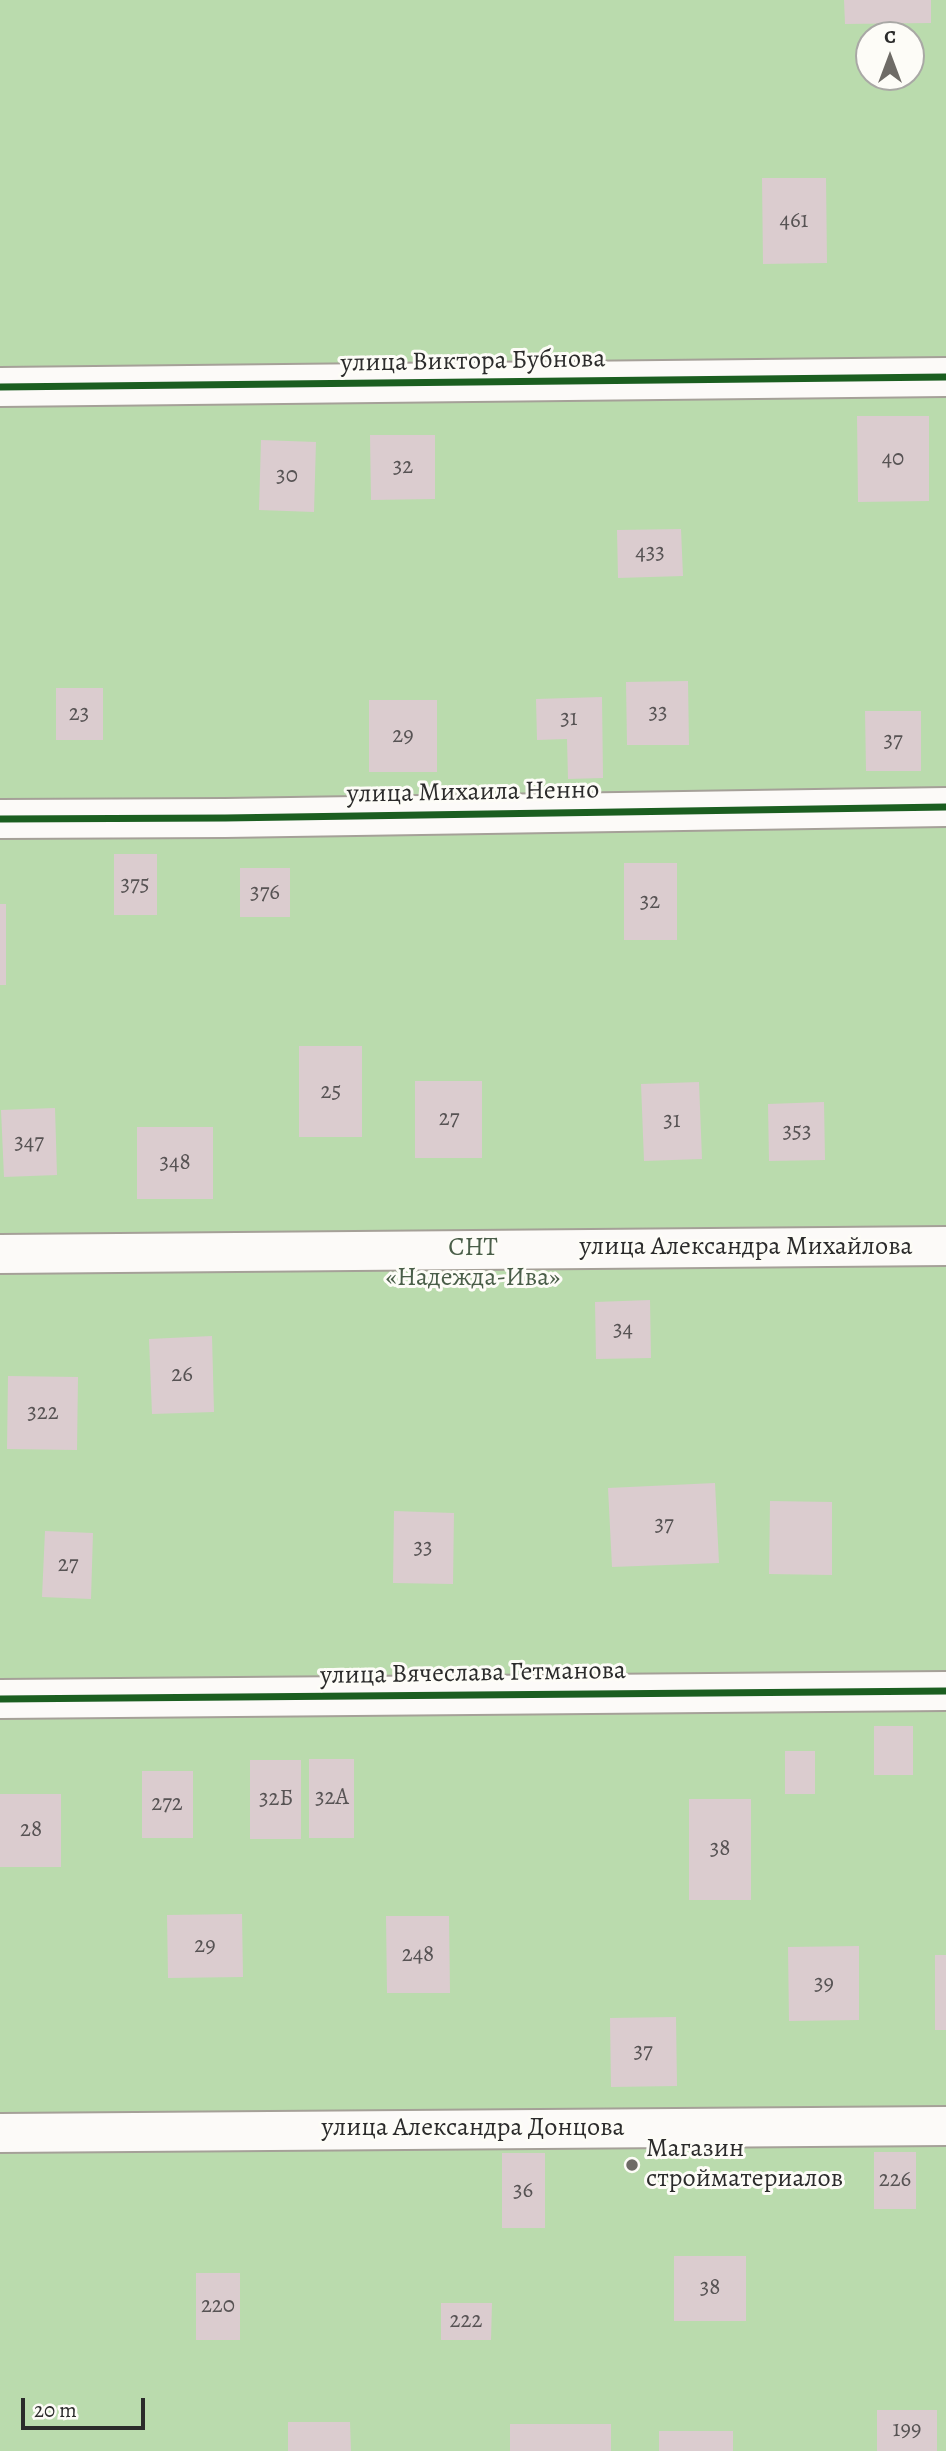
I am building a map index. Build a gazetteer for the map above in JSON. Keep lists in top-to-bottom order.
{
  "streets": {
    "street": [
      "улица Виктора Бубнова",
      "улица Михаила Ненно",
      "улица Александра Михайлова",
      "улица Вячеслава Гетманова",
      "улица Александра Донцова"
    ]
  },
  "parks": ["СНТ «Надежда-Ива»"],
  "places": ["Магазин стройматериалов"],
  "house_numbers": [
    "461",
    "40",
    "32",
    "30",
    "433",
    "33",
    "23",
    "31",
    "29",
    "37",
    "375",
    "376",
    "32",
    "25",
    "27",
    "31",
    "353",
    "347",
    "348",
    "34",
    "26",
    "322",
    "37",
    "33",
    "27",
    "32А",
    "32Б",
    "272",
    "28",
    "38",
    "29",
    "248",
    "39",
    "37",
    "226",
    "36",
    "38",
    "220",
    "222",
    "199"
  ],
  "scale_bar": "20 m",
  "north": "top"
}
